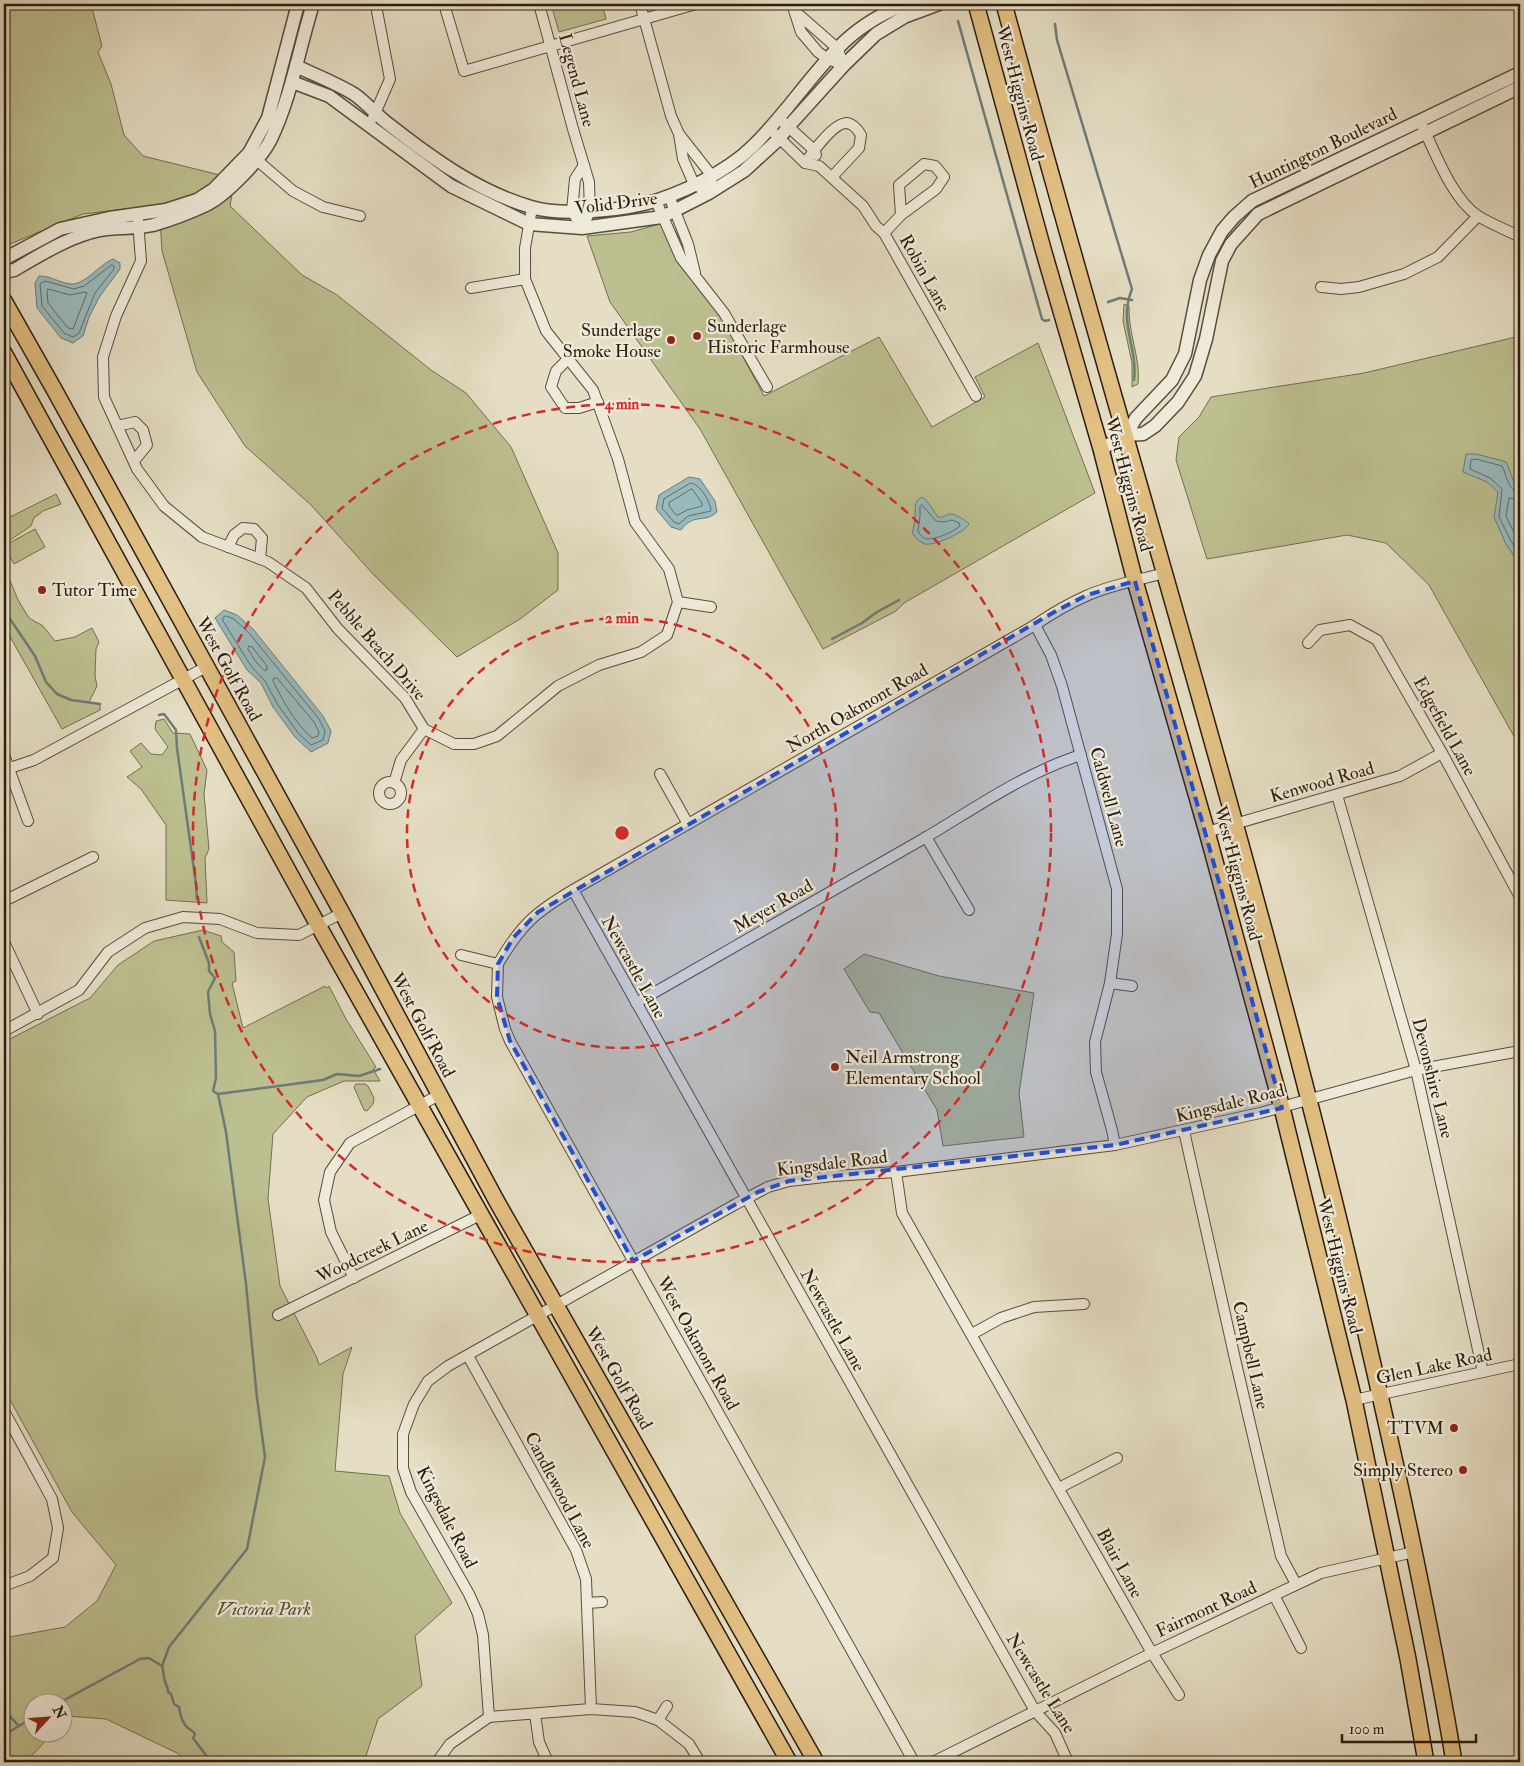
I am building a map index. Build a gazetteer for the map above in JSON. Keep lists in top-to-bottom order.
{
  "streets": {
    "main road": ["West Higgins Road", "West Golf Road"],
    "street": [
      "Legend Lane",
      "Huntington Boulevard",
      "Volid Drive",
      "Robin Lane",
      "Pebble Beach Drive",
      "North Oakmont Road",
      "Edgefield Lane",
      "Kenwood Road",
      "Caldwell Lane",
      "Meyer Road",
      "Newcastle Lane",
      "Devonshire Lane",
      "Kingsdale Road",
      "Woodcreek Lane",
      "West Oakmont Road",
      "Campbell Lane",
      "Glen Lake Road",
      "Candlewood Lane",
      "Blair Lane",
      "Fairmont Road"
    ]
  },
  "crossings": [
    ["Legend Lane", "Volid Drive"],
    ["West Higgins Road", "Huntington Boulevard"],
    ["West Higgins Road", "North Oakmont Road"],
    ["West Higgins Road", "Kenwood Road"],
    ["West Higgins Road", "Kingsdale Road"],
    ["West Higgins Road", "Glen Lake Road"],
    ["West Higgins Road", "Fairmont Road"],
    ["West Golf Road", "Kingsdale Road"],
    ["North Oakmont Road", "Caldwell Lane"],
    ["North Oakmont Road", "Newcastle Lane"],
    ["North Oakmont Road", "West Oakmont Road"],
    ["Edgefield Lane", "Kenwood Road"],
    ["Kenwood Road", "Devonshire Lane"],
    ["Caldwell Lane", "Meyer Road"],
    ["Caldwell Lane", "Kingsdale Road"],
    ["Meyer Road", "Newcastle Lane"],
    ["Newcastle Lane", "Kingsdale Road"],
    ["Newcastle Lane", "Fairmont Road"],
    ["Devonshire Lane", "Kingsdale Road"],
    ["Devonshire Lane", "Glen Lake Road"],
    ["Kingsdale Road", "West Oakmont Road"],
    ["Kingsdale Road", "Campbell Lane"],
    ["Kingsdale Road", "Candlewood Lane"],
    ["Kingsdale Road", "Blair Lane"],
    ["Campbell Lane", "Fairmont Road"],
    ["Blair Lane", "Fairmont Road"]
  ],
  "parks": ["Victoria Park"],
  "places": [
    "Sunderlage Historic Farmhouse",
    "Sunderlage Smoke House",
    "Tutor Time",
    "Neil Armstrong Elementary School",
    "TTVM",
    "Simply Stereo"
  ],
  "scale_bar": "100 m",
  "north": "top right",
  "rings": ["4 min", "2 min"]
}
